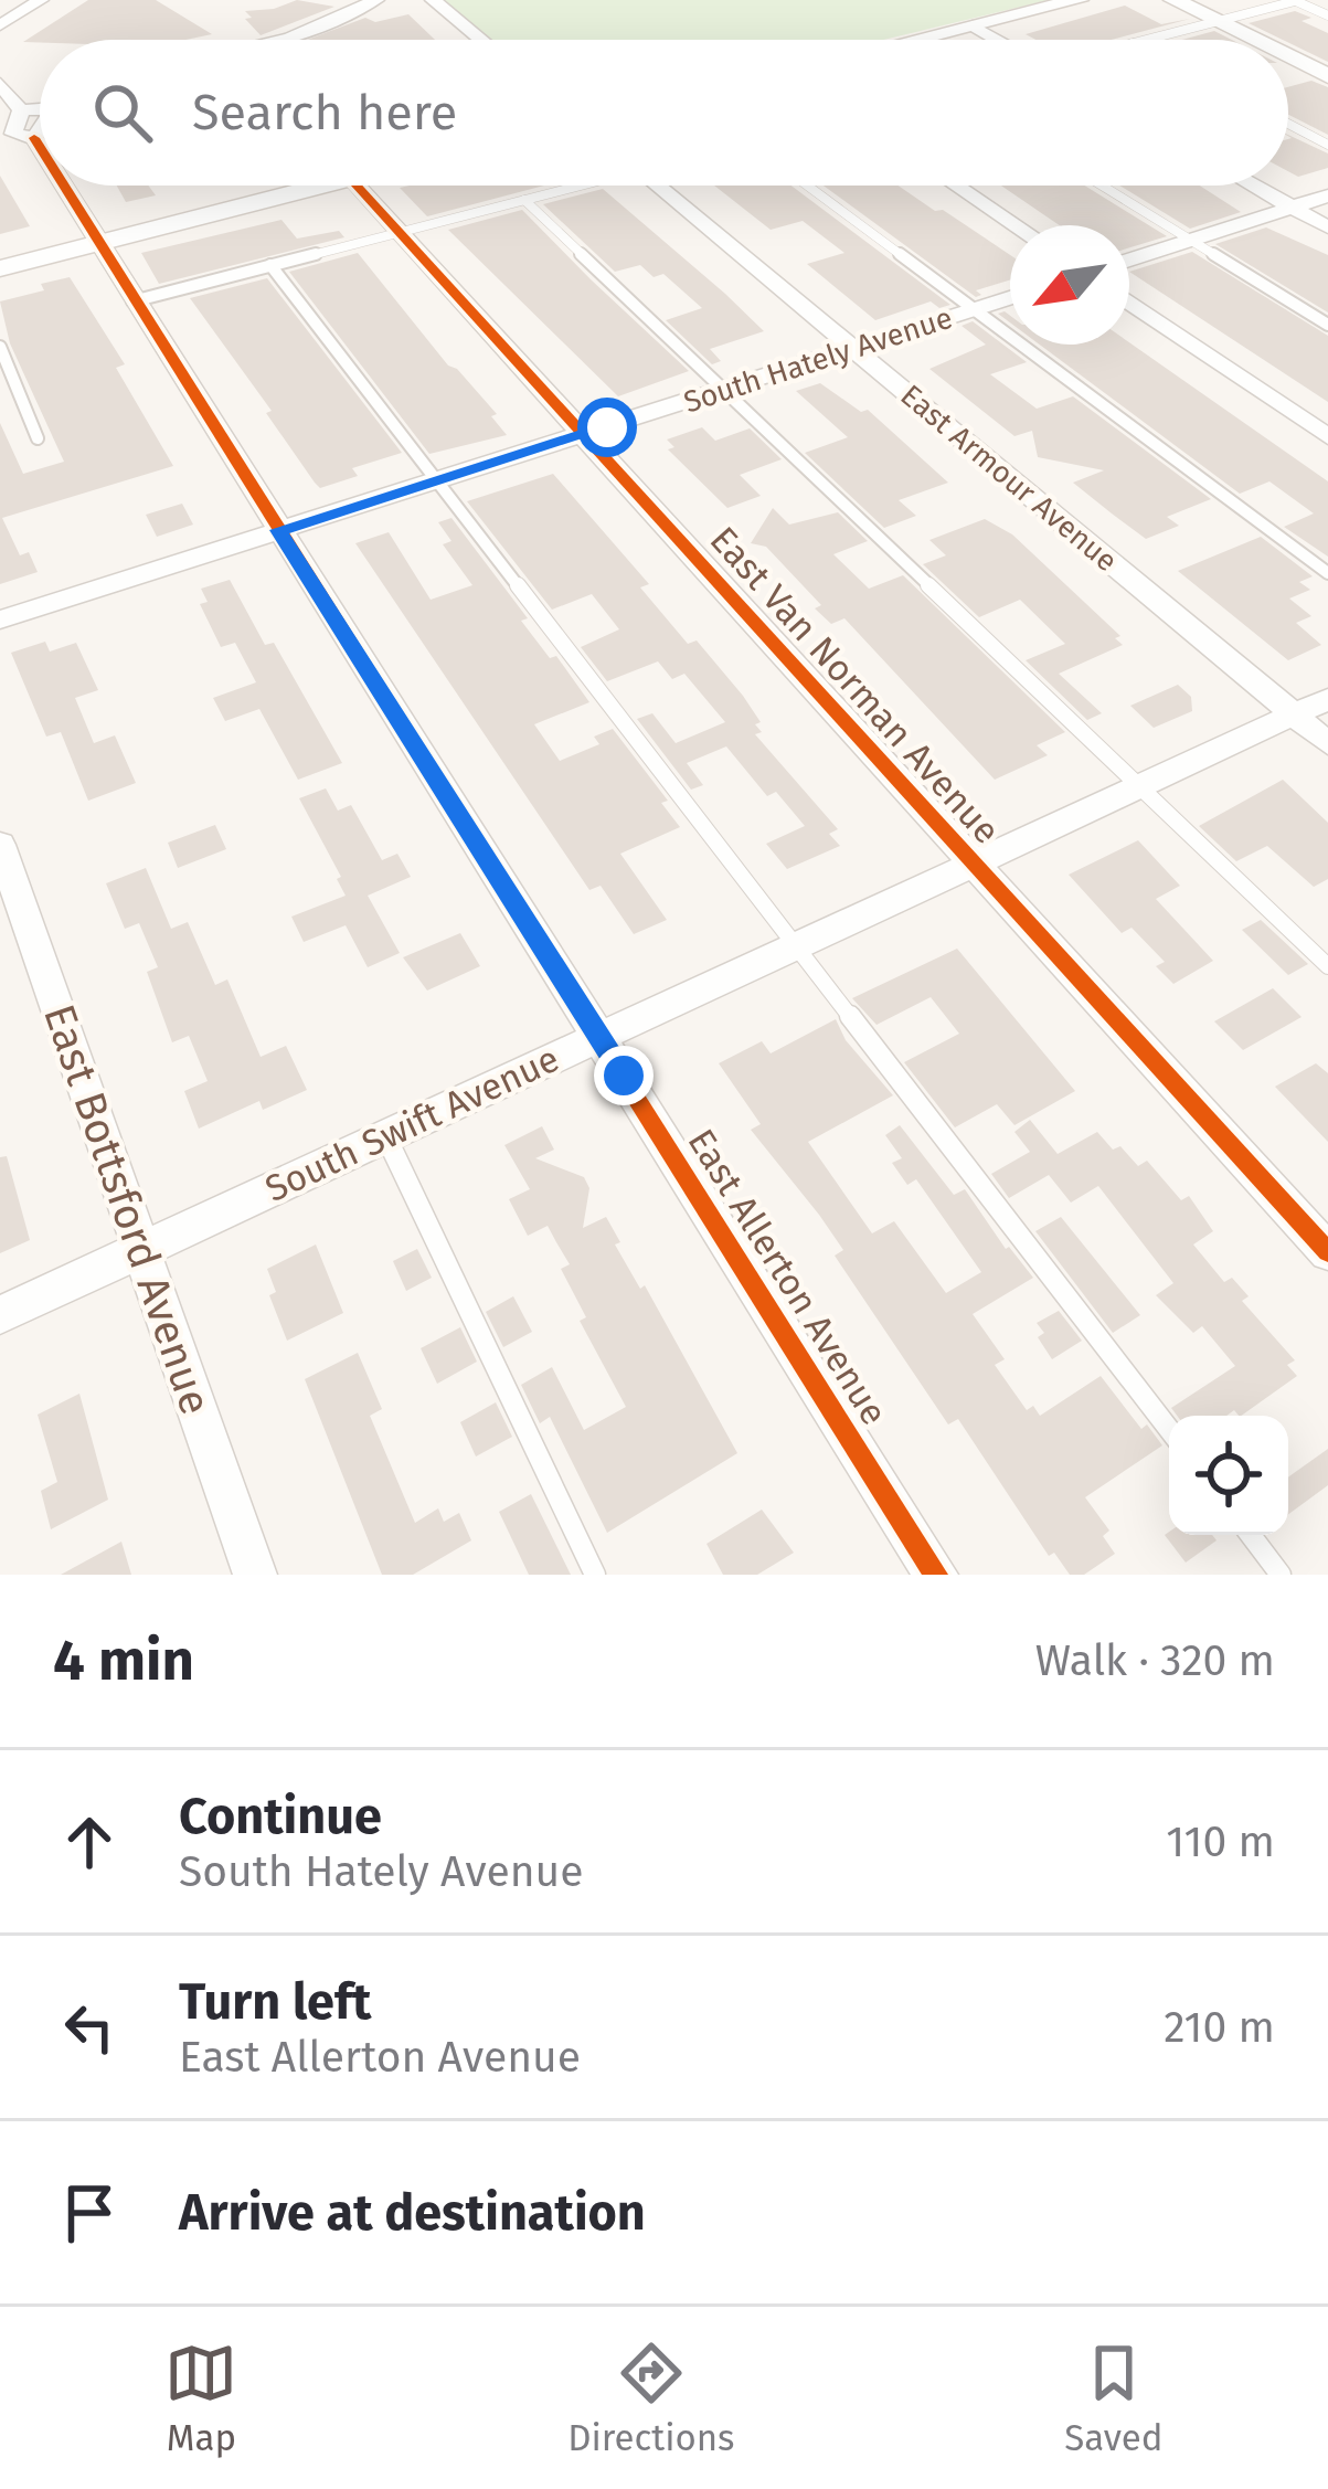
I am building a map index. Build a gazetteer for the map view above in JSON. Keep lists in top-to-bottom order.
{
  "streets": {
    "street": [
      "South Hately Avenue",
      "East Armour Avenue",
      "East Van Norman Avenue",
      "South Swift Avenue",
      "East Bottsford Avenue",
      "East Allerton Avenue"
    ]
  },
  "crossings": [
    ["South Hately Avenue", "East Armour Avenue"],
    ["South Hately Avenue", "East Van Norman Avenue"],
    ["South Hately Avenue", "East Allerton Avenue"],
    ["East Armour Avenue", "South Swift Avenue"],
    ["East Van Norman Avenue", "South Swift Avenue"],
    ["South Swift Avenue", "East Bottsford Avenue"],
    ["South Swift Avenue", "East Allerton Avenue"]
  ],
  "north": "bottom left",
  "page": {
    "search": "Search here",
    "heading": ["4 min", "Walk · 320 m"],
    "list": [
      ["Continue", "South Hately Avenue", "110 m"],
      ["Turn left", "East Allerton Avenue", "210 m"],
      "Arrive at destination"
    ],
    "nav": ["Map", "Directions", "Saved"]
  }
}
